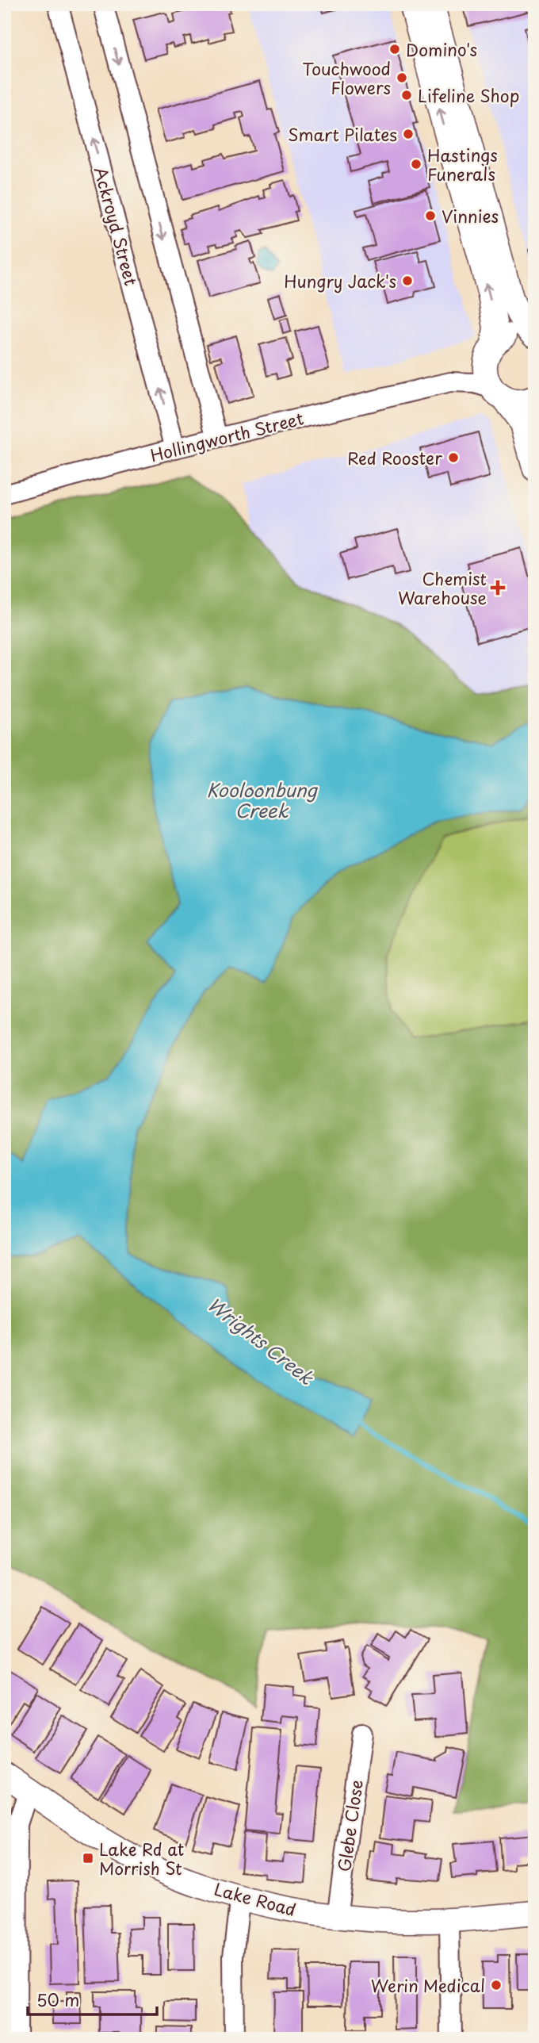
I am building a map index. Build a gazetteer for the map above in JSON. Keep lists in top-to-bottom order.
{
  "streets": {
    "main road": ["Lake Road"],
    "street": ["Ackroyd Street", "Hollingworth Street", "Glebe Close"]
  },
  "crossings": [
    ["Ackroyd Street", "Hollingworth Street"],
    ["Glebe Close", "Lake Road"]
  ],
  "water": ["Kooloonbung Creek", "Wrights Creek"],
  "places": {
    "other": [
      "Domino's",
      "Touchwood Flowers",
      "Lifeline Shop",
      "Smart Pilates",
      "Hastings Funerals",
      "Vinnies",
      "Hungry Jack's",
      "Red Rooster",
      "Werin Medical"
    ],
    "health": ["Chemist Warehouse"],
    "transit": ["Lake Rd at Morrish St"]
  },
  "scale_bar": "50 m"
}
